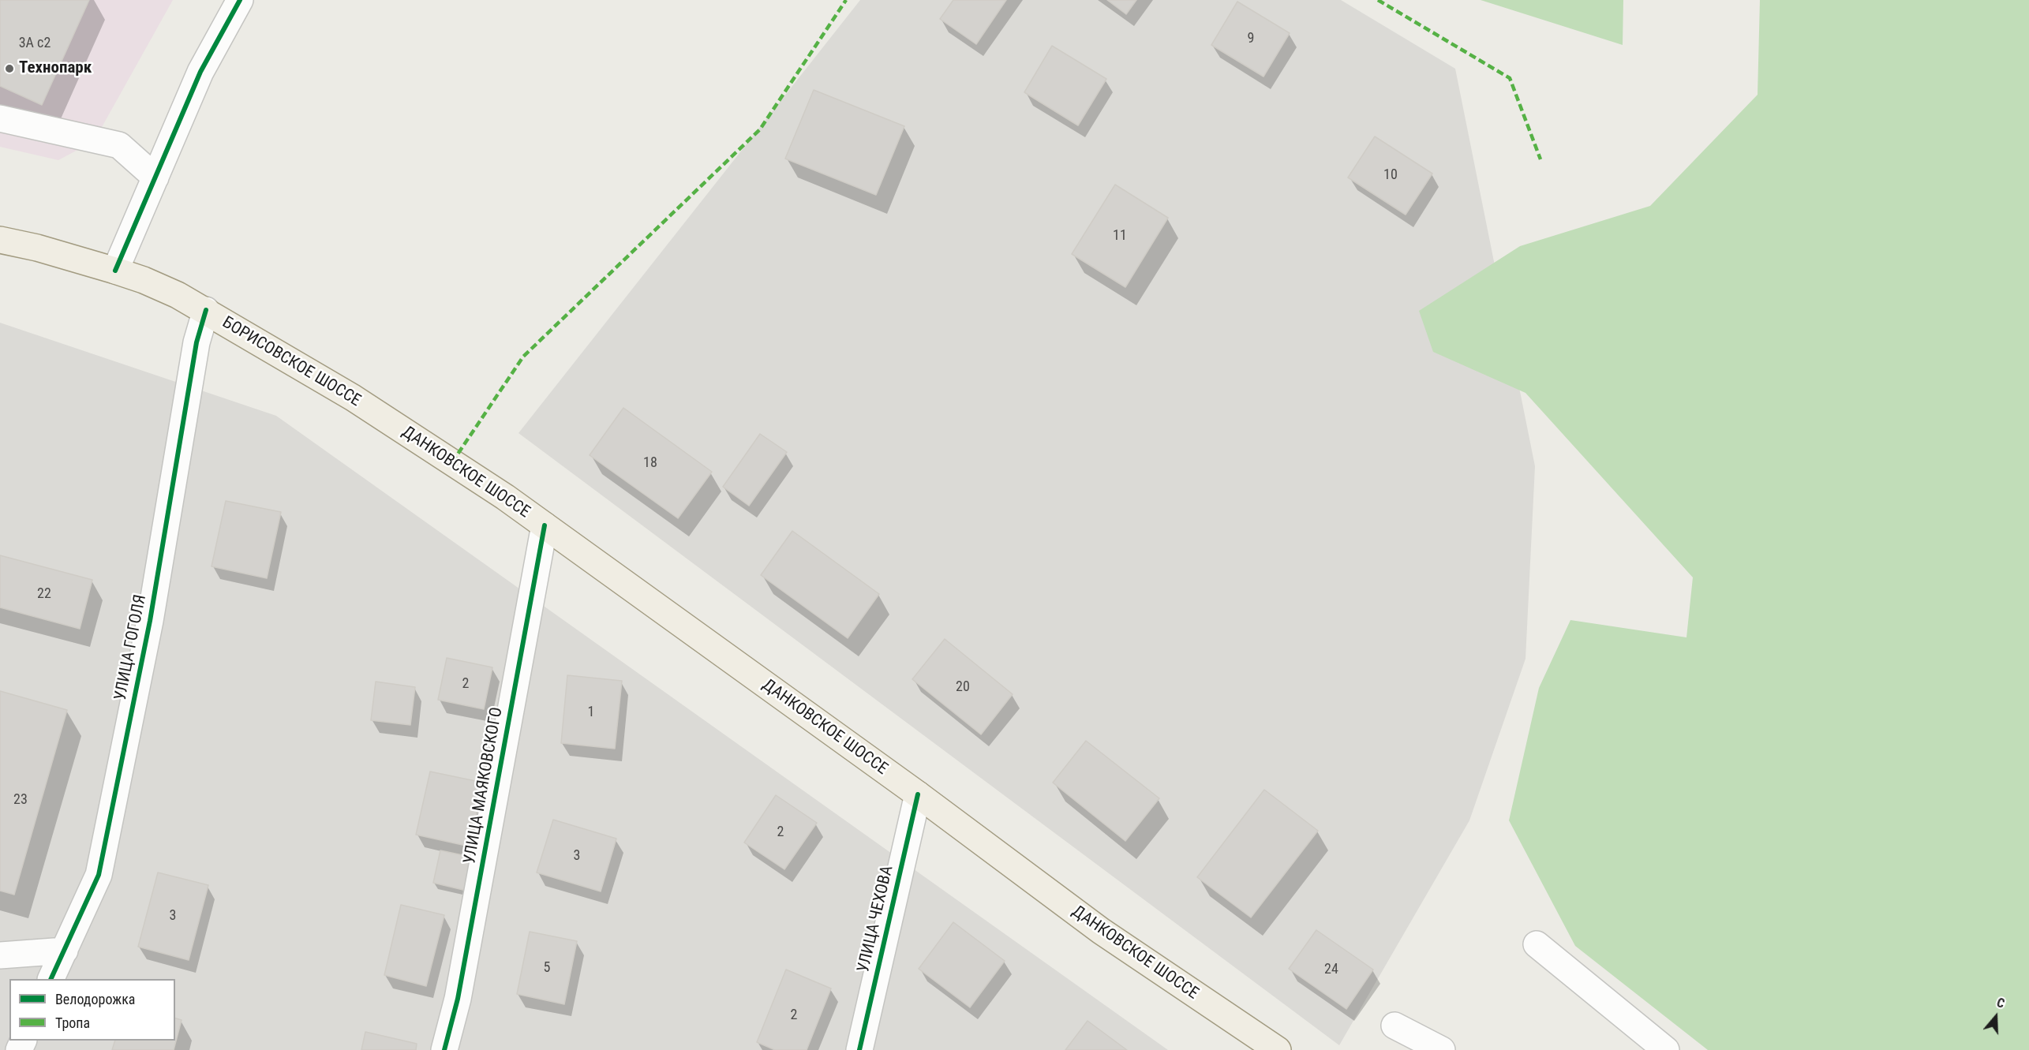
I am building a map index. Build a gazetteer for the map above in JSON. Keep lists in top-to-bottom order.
{
  "streets": {
    "main road": ["БОРИСОВСКОЕ ШОССЕ", "ДАНКОВСКОЕ ШОССЕ"],
    "street": ["УЛИЦА ГОГОЛЯ", "УЛИЦА МАЯКОВСКОГО", "УЛИЦА ЧЕХОВА"]
  },
  "crossings": [
    ["БОРИСОВСКОЕ ШОССЕ", "ДАНКОВСКОЕ ШОССЕ"],
    ["БОРИСОВСКОЕ ШОССЕ", "УЛИЦА ГОГОЛЯ"],
    ["ДАНКОВСКОЕ ШОССЕ", "УЛИЦА МАЯКОВСКОГО"],
    ["ДАНКОВСКОЕ ШОССЕ", "УЛИЦА ЧЕХОВА"]
  ],
  "places": ["Технопарк"],
  "house_numbers": [
    "9",
    "3А с2",
    "10",
    "11",
    "18",
    "22",
    "2",
    "20",
    "1",
    "23",
    "2",
    "3",
    "3",
    "5",
    "24",
    "2"
  ],
  "legend": ["Велодорожка", "Тропа"],
  "north": "top"
}
